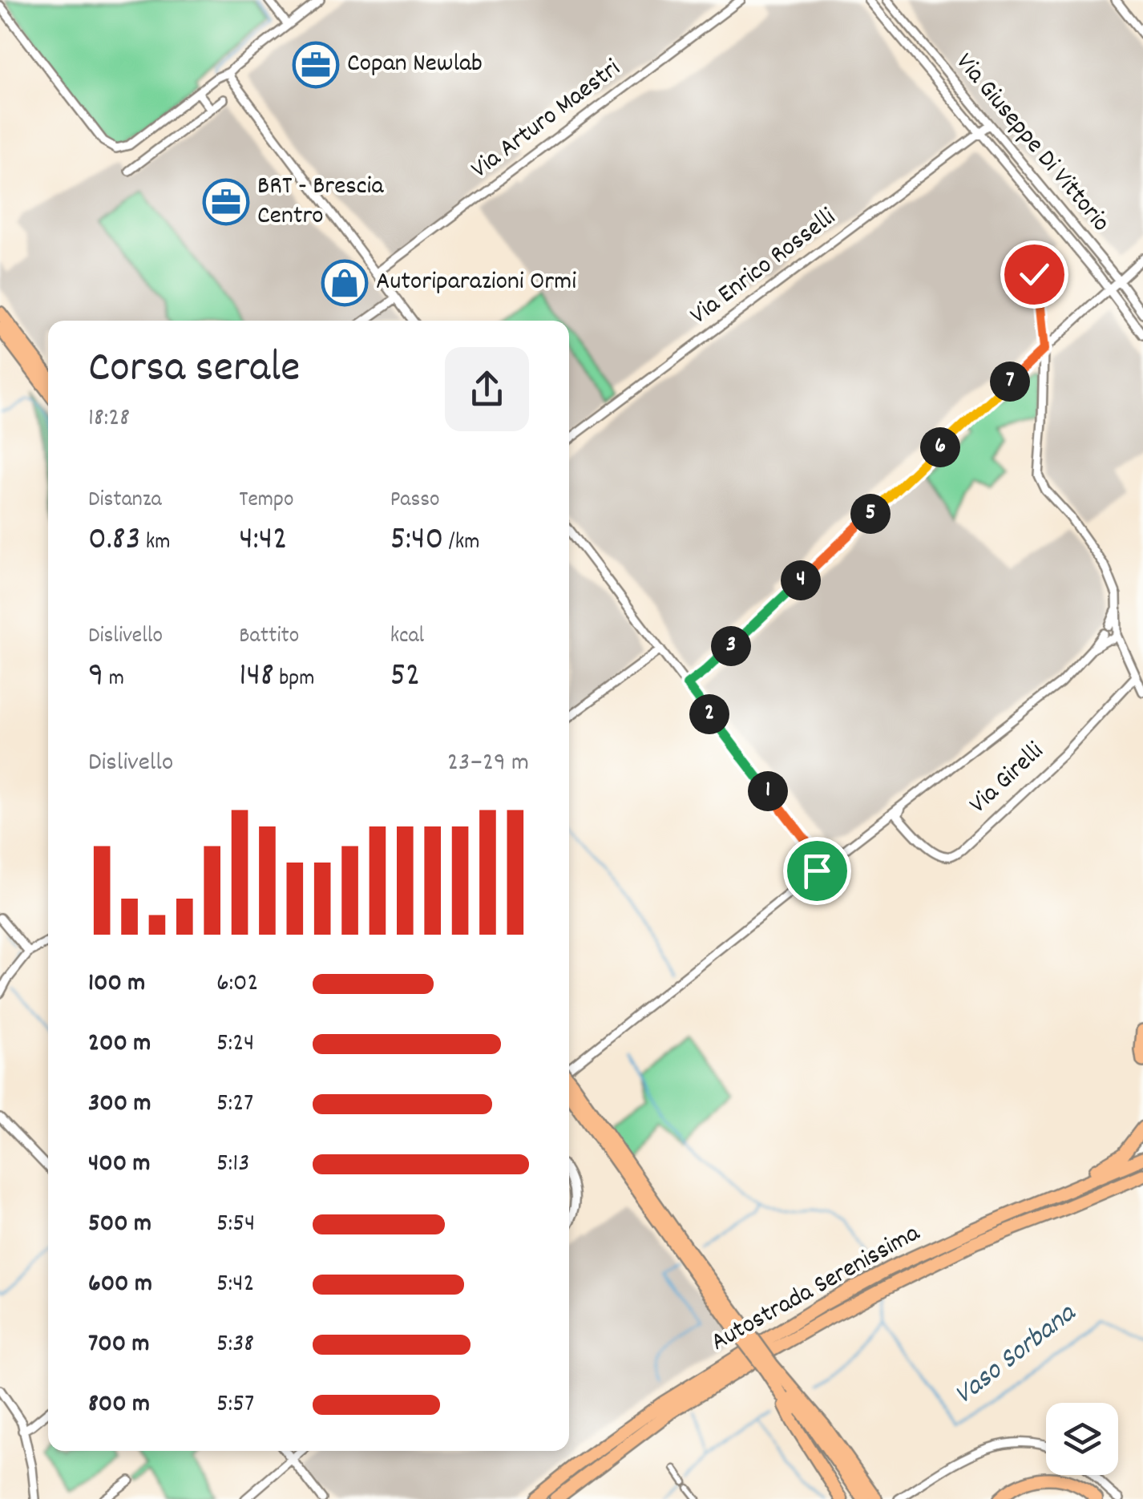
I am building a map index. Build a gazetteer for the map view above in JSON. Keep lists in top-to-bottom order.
{
  "streets": {
    "highway": ["Autostrada Serenissima"],
    "street": [
      "Via Arturo Maestri",
      "Via Giuseppe Di Vittorio",
      "Via Enrico Rosselli",
      "Via Girelli"
    ]
  },
  "crossings": [
    ["Via Giuseppe Di Vittorio", "Via Enrico Rosselli"]
  ],
  "water": ["Vaso Sorbana"],
  "places": {
    "office": ["Copan Newlab", "BRT - Brescia Centro"],
    "shop": ["Autoriparazioni Ormi"]
  },
  "page": {
    "heading": ["Corsa serale", "18:28"],
    "pins": [
      "7",
      "6",
      "5",
      "4",
      "3",
      "2",
      "1"
    ],
    "stats": [
      ["Distanza", "0.83 km"],
      ["Tempo", "4:42"],
      ["Passo", "5:40 /km"],
      ["Dislivello", "9 m"],
      ["Battito", "148 bpm"],
      ["kcal", "52"]
    ],
    "chart": ["Dislivello", "23–29 m"],
    "list": [
      {
        "name": "100 m",
        "note": "6:02"
      },
      {
        "name": "200 m",
        "note": "5:24"
      },
      {
        "name": "300 m",
        "note": "5:27"
      },
      {
        "name": "400 m",
        "note": "5:13"
      },
      {
        "name": "500 m",
        "note": "5:54"
      },
      {
        "name": "600 m",
        "note": "5:42"
      },
      {
        "name": "700 m",
        "note": "5:38"
      },
      {
        "name": "800 m",
        "note": "5:57"
      }
    ]
  }
}
